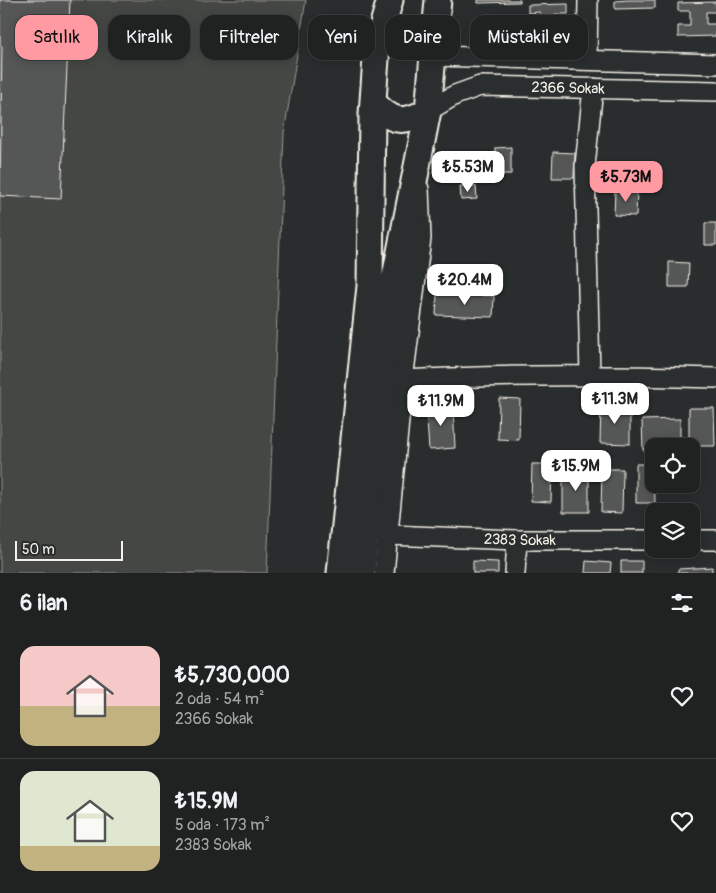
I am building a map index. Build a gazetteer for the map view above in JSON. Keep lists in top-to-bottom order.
{
  "streets": {
    "street": ["2366 Sokak", "2383 Sokak"]
  },
  "scale_bar": "50 m",
  "page": {
    "chip": [
      "Satılık",
      "Kiralık",
      "Filtreler",
      "Yeni",
      "Daire",
      "Müstakil ev"
    ],
    "price": [
      "₺5.53M",
      "₺5.73M",
      "₺20.4M",
      "₺11.3M",
      "₺11.9M",
      "₺15.9M"
    ],
    "scale": "50 m",
    "heading": "6 ilan",
    "list": [
      {
        "name": "₺5,730,000",
        "note": "2 oda · 54 m² · 2366 Sokak"
      },
      {
        "name": "₺15.9M",
        "note": "5 oda · 173 m² · 2383 Sokak"
      }
    ]
  }
}
